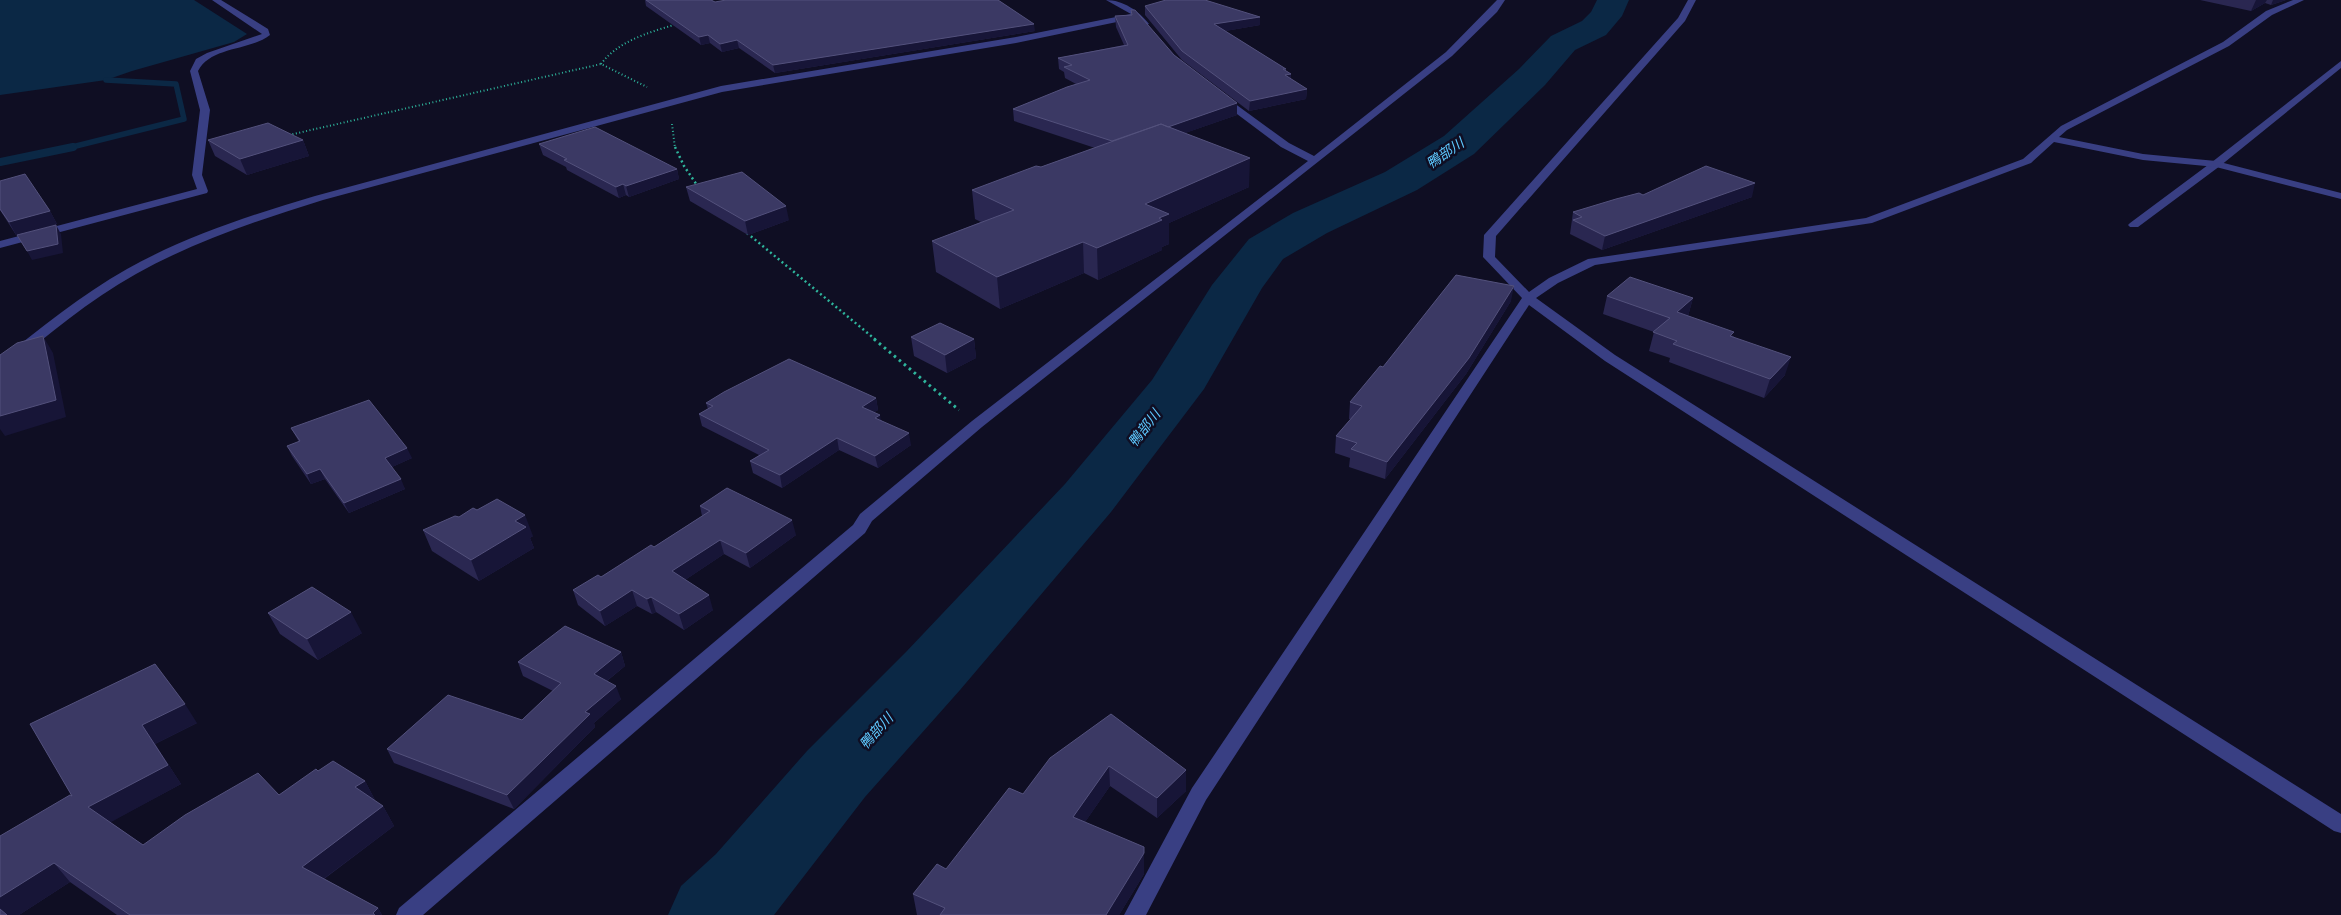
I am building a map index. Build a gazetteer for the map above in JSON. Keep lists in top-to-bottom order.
{
  "water": ["鴨部川"]
}
